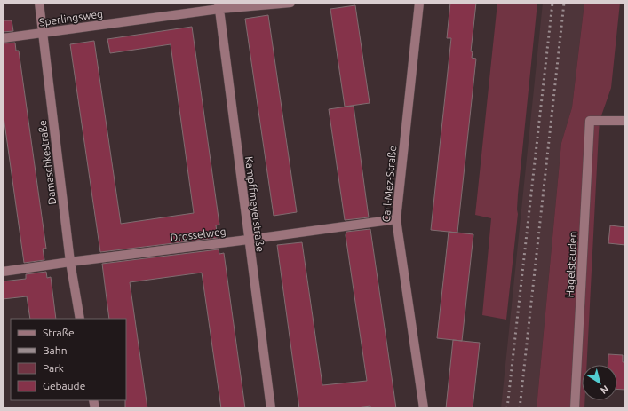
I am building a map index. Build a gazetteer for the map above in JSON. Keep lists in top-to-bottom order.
{
  "streets": {
    "street": [
      "Sperlingsweg",
      "Damaschkestraße",
      "Carl-Mez-Straße",
      "Kampffmeyerstraße",
      "Drosselweg",
      "Hagelstauden"
    ]
  },
  "crossings": [
    ["Sperlingsweg", "Damaschkestraße"],
    ["Sperlingsweg", "Kampffmeyerstraße"],
    ["Damaschkestraße", "Drosselweg"],
    ["Carl-Mez-Straße", "Drosselweg"],
    ["Kampffmeyerstraße", "Drosselweg"]
  ],
  "legend": [
    "Straße",
    "Bahn",
    "Park",
    "Gebäude"
  ],
  "north": "bottom right"
}
